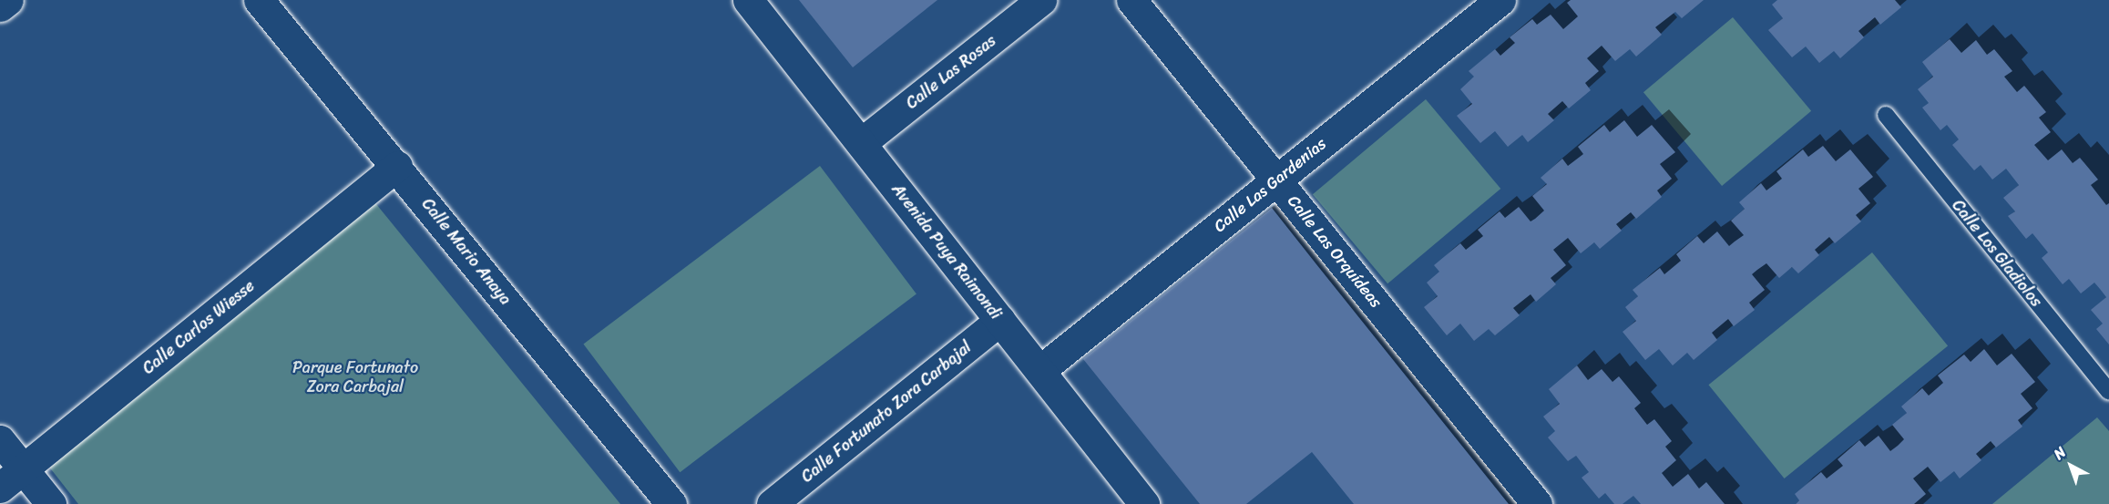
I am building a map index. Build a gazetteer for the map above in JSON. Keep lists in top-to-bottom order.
{
  "streets": {
    "street": [
      "Calle Las Rosas",
      "Calle Las Gardenias",
      "Calle Mario Anaya",
      "Avenida Puya Raimondi",
      "Calle Las Orquídeas",
      "Calle Carlos Wiesse",
      "Calle Fortunato Zora Carbajal"
    ],
    "lane": ["Calle Los Gladiolos"]
  },
  "crossings": [
    ["Calle Las Rosas", "Avenida Puya Raimondi"],
    ["Calle Las Gardenias", "Avenida Puya Raimondi"],
    ["Calle Las Gardenias", "Calle Las Orquídeas"],
    ["Calle Mario Anaya", "Calle Carlos Wiesse"],
    ["Avenida Puya Raimondi", "Calle Fortunato Zora Carbajal"]
  ],
  "parks": ["Parque Fortunato Zora Carbajal"],
  "north": "top left"
}
